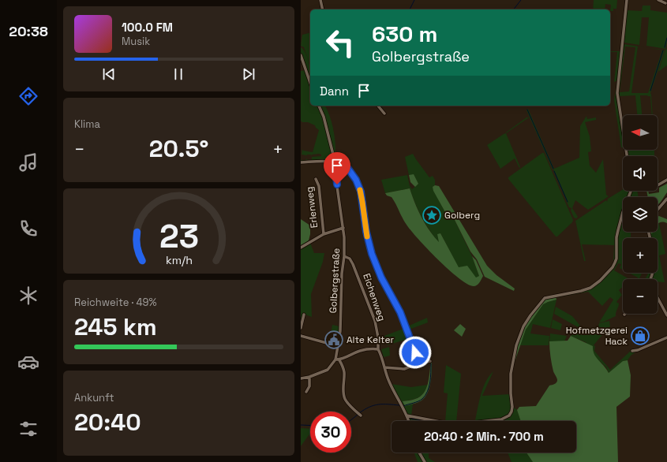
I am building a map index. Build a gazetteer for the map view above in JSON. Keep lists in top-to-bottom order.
{
  "streets": {
    "street": ["Erlenweg", "Golbergstraße", "Eichenweg"]
  },
  "crossings": [
    ["Golbergstraße", "Eichenweg"]
  ],
  "places": {
    "place": ["Golberg"],
    "shop": ["Hofmetzgerei Hack"],
    "public building": ["Alte Kelter"]
  },
  "north": "left",
  "page": {
    "tabs": "20:38",
    "turn": ["630 m", "Golbergstraße"],
    "song": ["100.0 FM", "Musik"],
    "then": "Dann",
    "tile": [
      "Klima",
      ["Reichweite · 49%", "245 km"],
      ["Ankunft", "20:40"]
    ],
    "map_buttons": ["+", "−"],
    "heat": ["−", "20.5°", "+"],
    "limit": "30",
    "trip": "20:40 · 2 Min. · 700 m",
    "gauge": ["23", "km/h"]
  }
}
